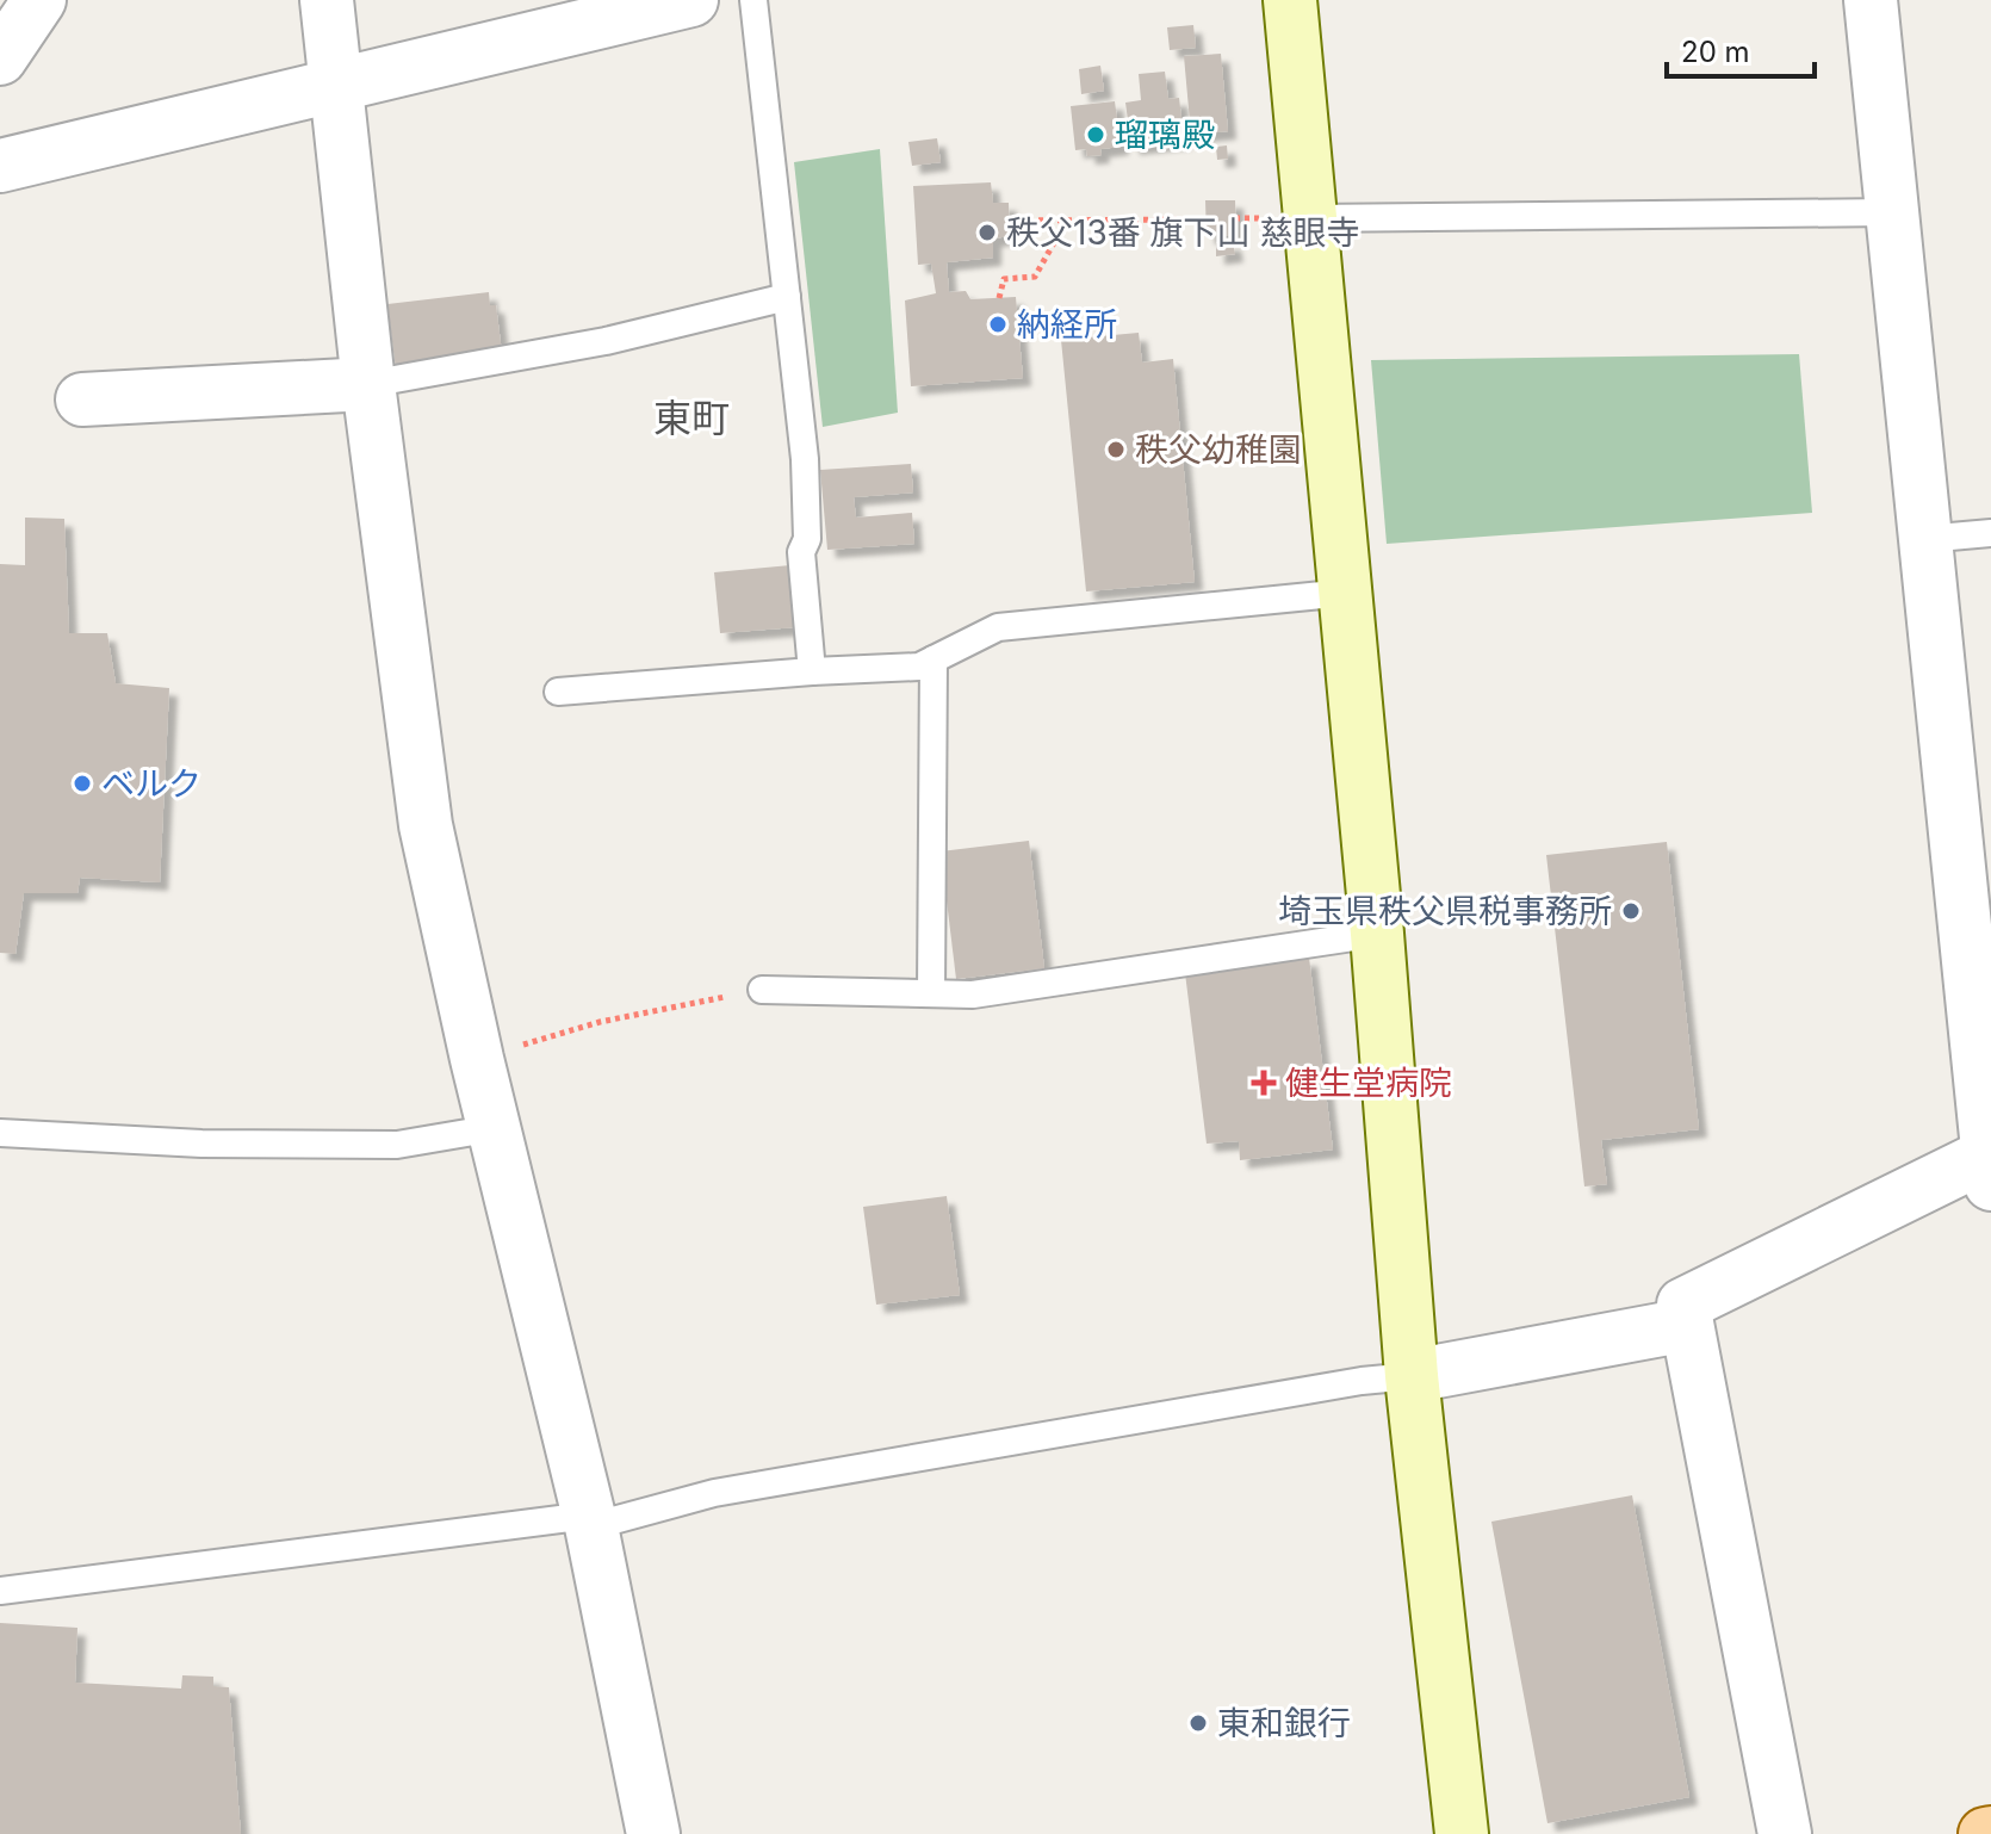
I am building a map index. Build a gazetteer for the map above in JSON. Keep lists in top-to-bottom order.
{
  "districts": ["東町"],
  "places": {
    "other": [
      "瑠璃殿",
      "秩父13番 旗下山 慈眼寺",
      "納経所",
      "秩父幼稚園",
      "ベルク",
      "埼玉県秩父県税事務所",
      "東和銀行"
    ],
    "health": ["健生堂病院"]
  },
  "scale_bar": "20 m"
}
